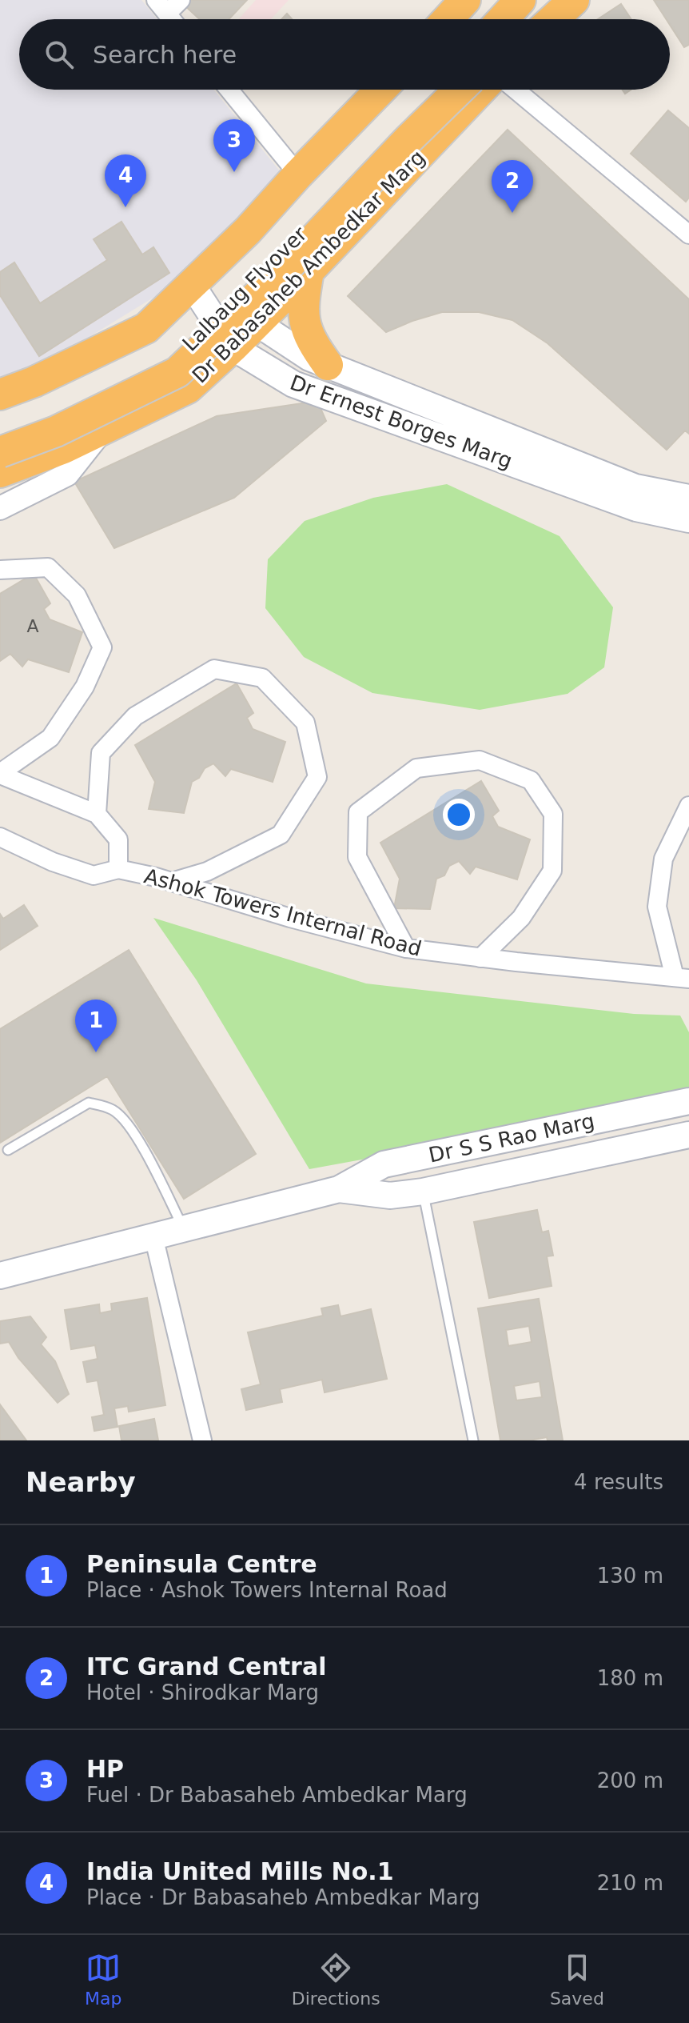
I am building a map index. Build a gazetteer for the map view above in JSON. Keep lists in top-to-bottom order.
{
  "streets": {
    "highway": ["Dr Babasaheb Ambedkar Marg", "Lalbaug Flyover"],
    "main road": ["Dr Ernest Borges Marg", "Dr S S Rao Marg"],
    "street": ["Ashok Towers Internal Road"]
  },
  "crossings": [
    ["Dr Babasaheb Ambedkar Marg", "Dr Ernest Borges Marg"]
  ],
  "house_numbers": ["A"],
  "page": {
    "search": "Search here",
    "pins": [
      "3",
      "4",
      "2",
      "1"
    ],
    "heading": ["Nearby", "4 results"],
    "list": [
      {
        "mark": "1",
        "name": "Peninsula Centre",
        "note": "Place · Ashok Towers Internal Road",
        "value": "130 m"
      },
      {
        "mark": "2",
        "name": "ITC Grand Central",
        "note": "Hotel · Shirodkar Marg",
        "value": "180 m"
      },
      {
        "mark": "3",
        "name": "HP",
        "note": "Fuel · Dr Babasaheb Ambedkar Marg",
        "value": "200 m"
      },
      {
        "mark": "4",
        "name": "India United Mills No.1",
        "note": "Place · Dr Babasaheb Ambedkar Marg",
        "value": "210 m"
      }
    ],
    "nav": ["Map", "Directions", "Saved"]
  }
}
